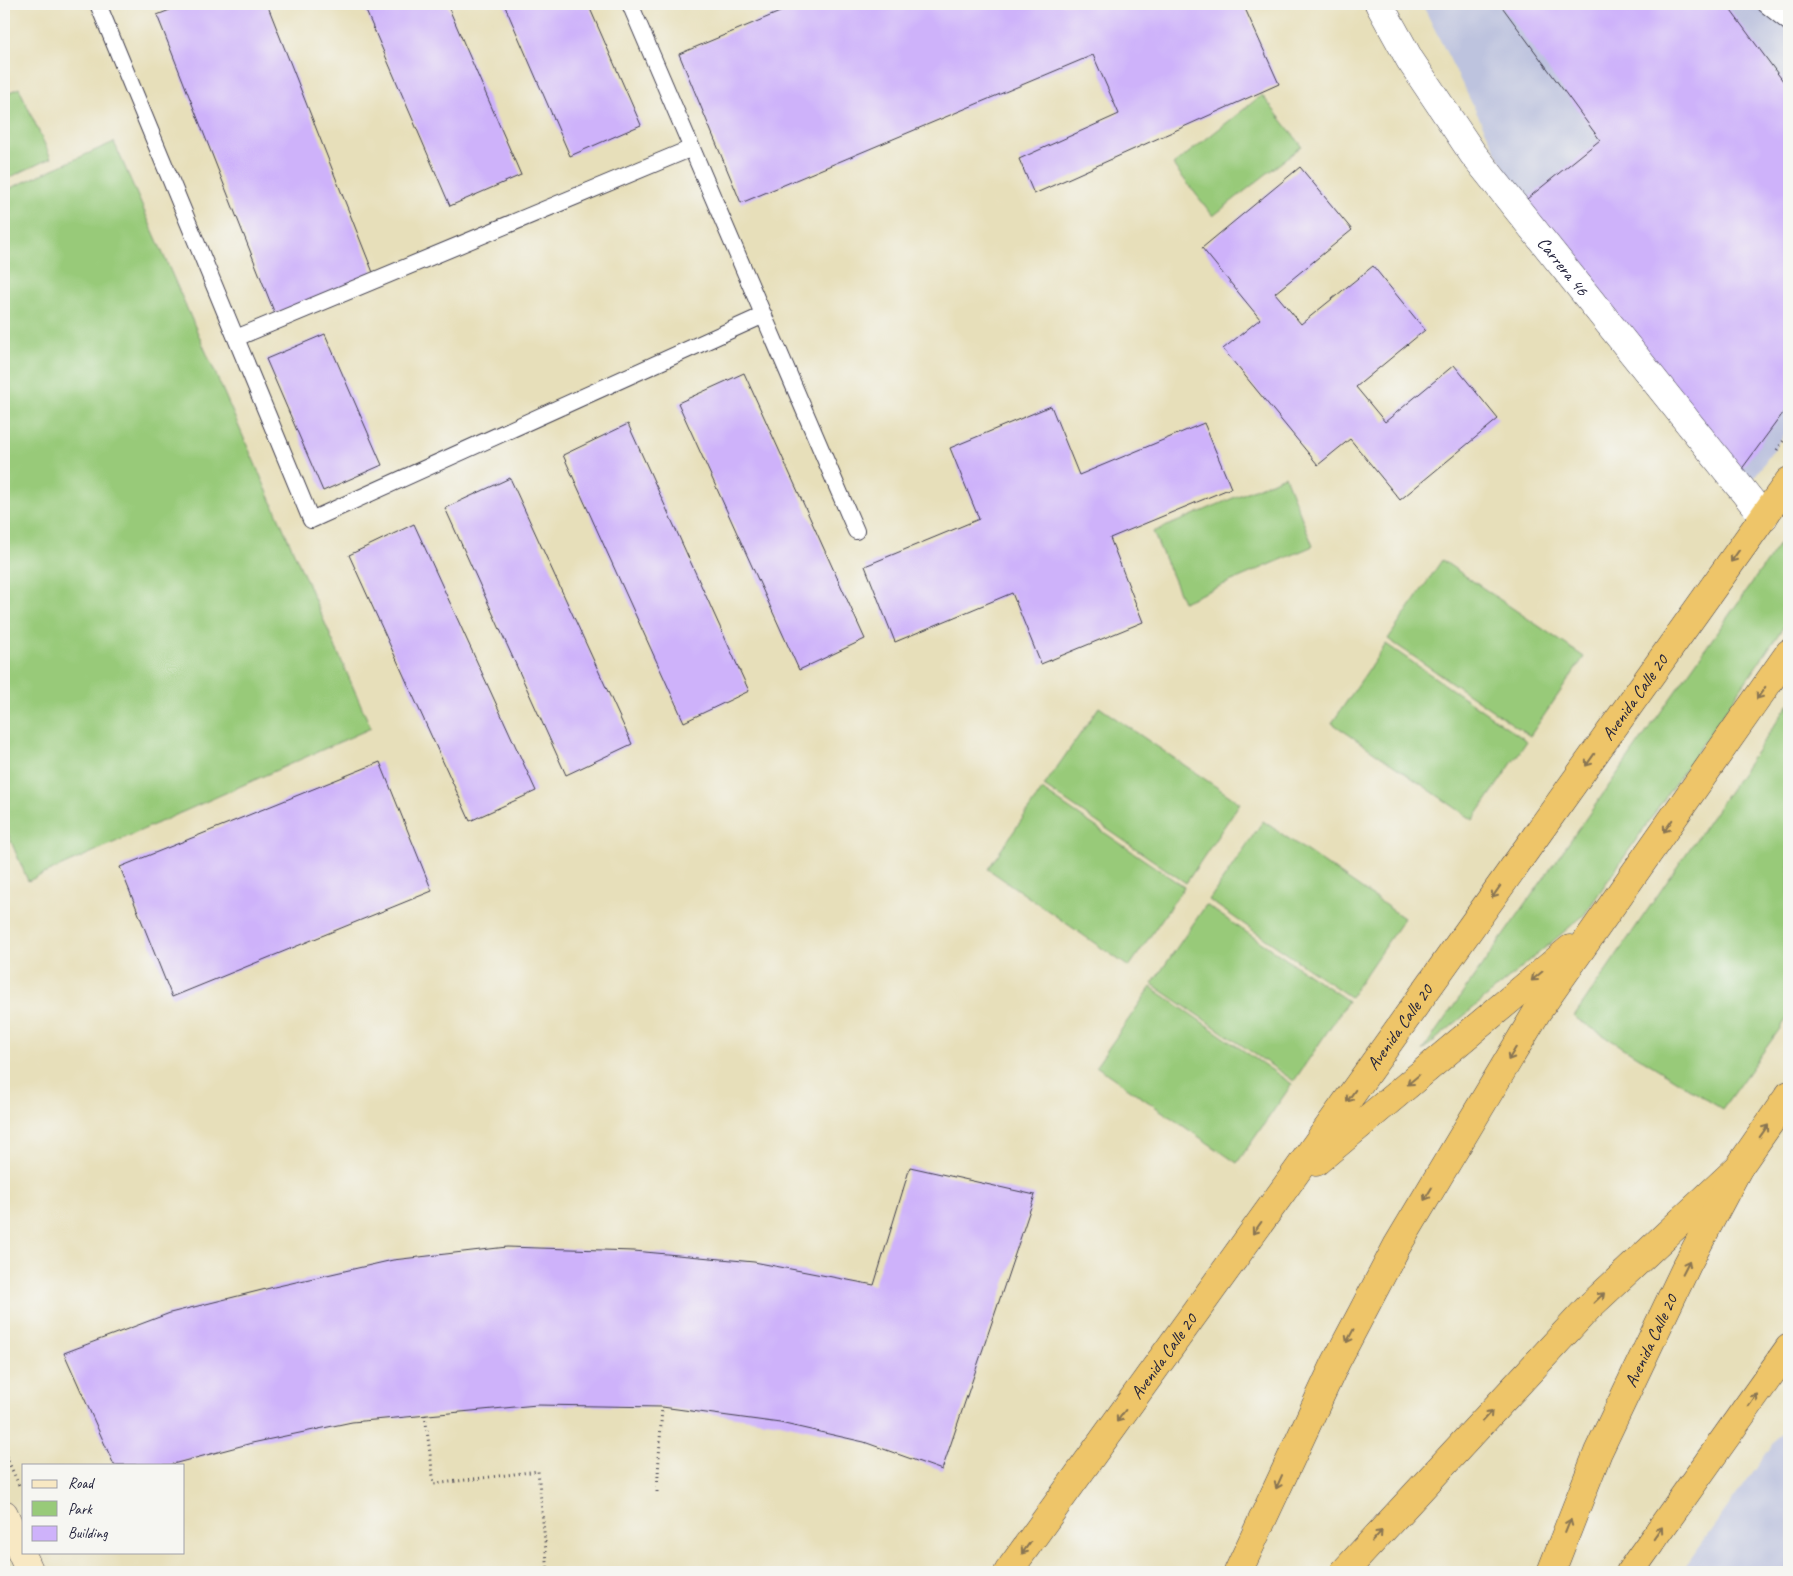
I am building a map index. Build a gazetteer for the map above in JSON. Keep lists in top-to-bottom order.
{
  "streets": {
    "highway": ["Avenida Calle 20"],
    "street": ["Carrera 46"]
  },
  "crossings": [
    ["Carrera 46", "Avenida Calle 20"]
  ],
  "legend": ["Road", "Park", "Building"]
}
